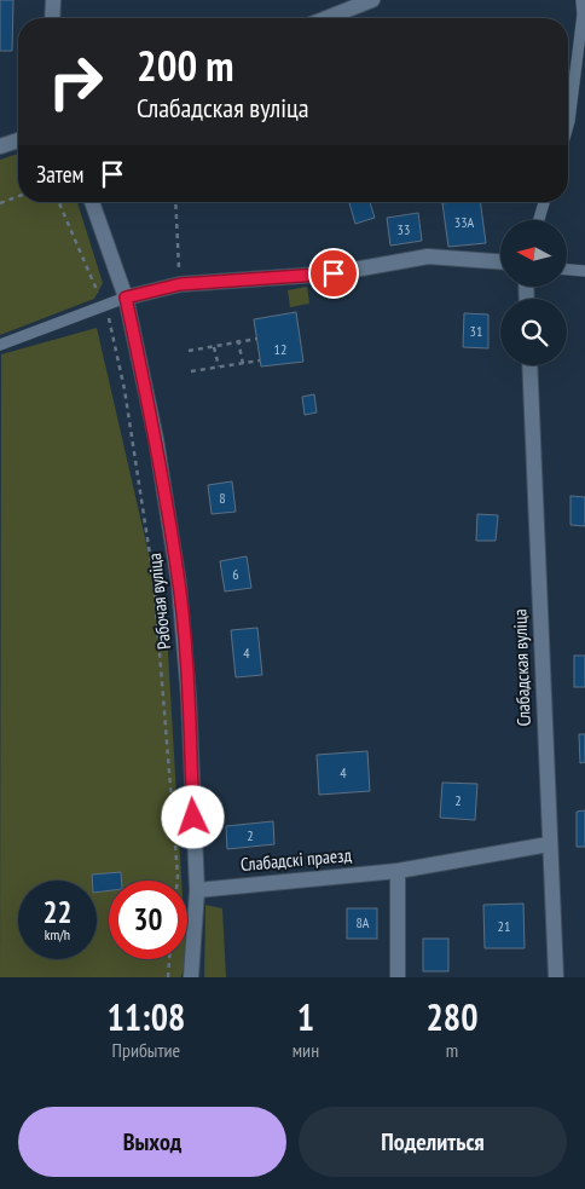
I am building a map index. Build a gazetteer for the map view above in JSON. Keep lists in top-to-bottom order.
{
  "streets": {
    "street": ["Рабочая вуліца", "Слабадская вуліца", "Слабадскі праезд"]
  },
  "crossings": [
    ["Рабочая вуліца", "Слабадскі праезд"],
    ["Слабадская вуліца", "Слабадскі праезд"]
  ],
  "house_numbers": [
    "33А",
    "33",
    "31",
    "12",
    "8",
    "6",
    "4",
    "4",
    "2",
    "2",
    "8А",
    "21"
  ],
  "north": "left",
  "page": {
    "turn": ["200 m", "Слабадская вуліца"],
    "then": "Затем",
    "speed": "22 km/h",
    "limit": "30",
    "eta": [
      "11:08",
      "Прибытие",
      "1",
      "мин",
      "280",
      "m"
    ],
    "buttons": ["Выход", "Поделиться"]
  }
}
